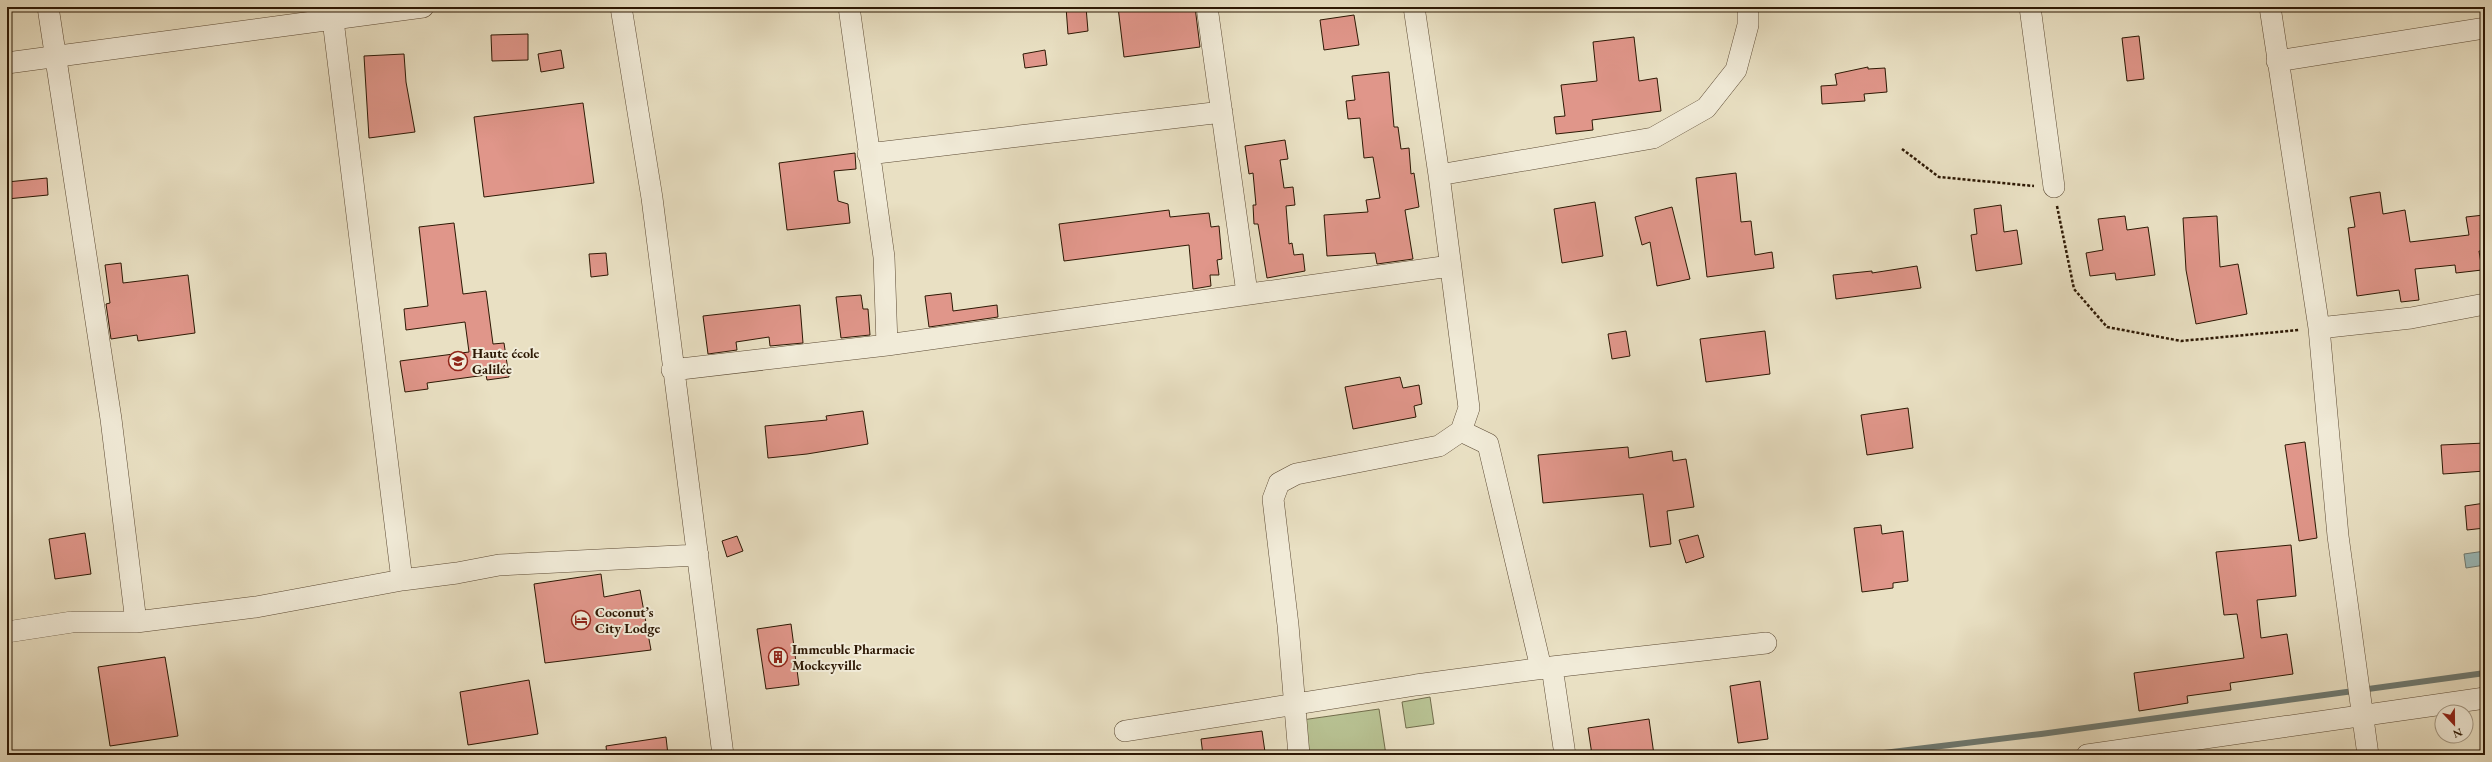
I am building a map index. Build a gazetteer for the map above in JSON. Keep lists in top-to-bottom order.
{
  "places": {
    "school or university": ["Haute école Galilée"],
    "hotel": ["Coconut’s City Lodge"],
    "building": ["Immeuble Pharmacie Mockeyville"]
  },
  "north": "bottom"
}
